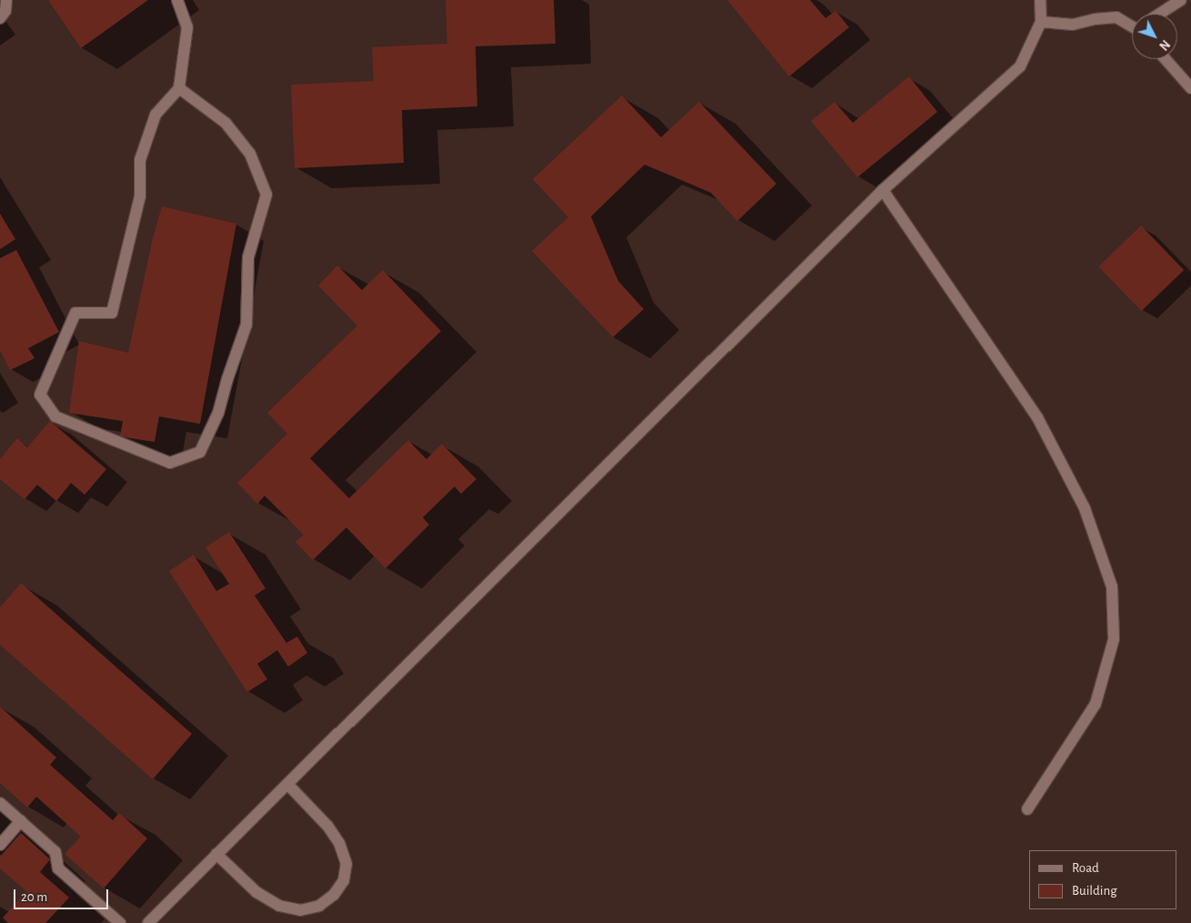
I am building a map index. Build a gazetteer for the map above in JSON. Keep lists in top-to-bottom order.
{
  "legend": ["Road", "Building"],
  "scale_bar": "20 m",
  "north": "bottom right"
}
